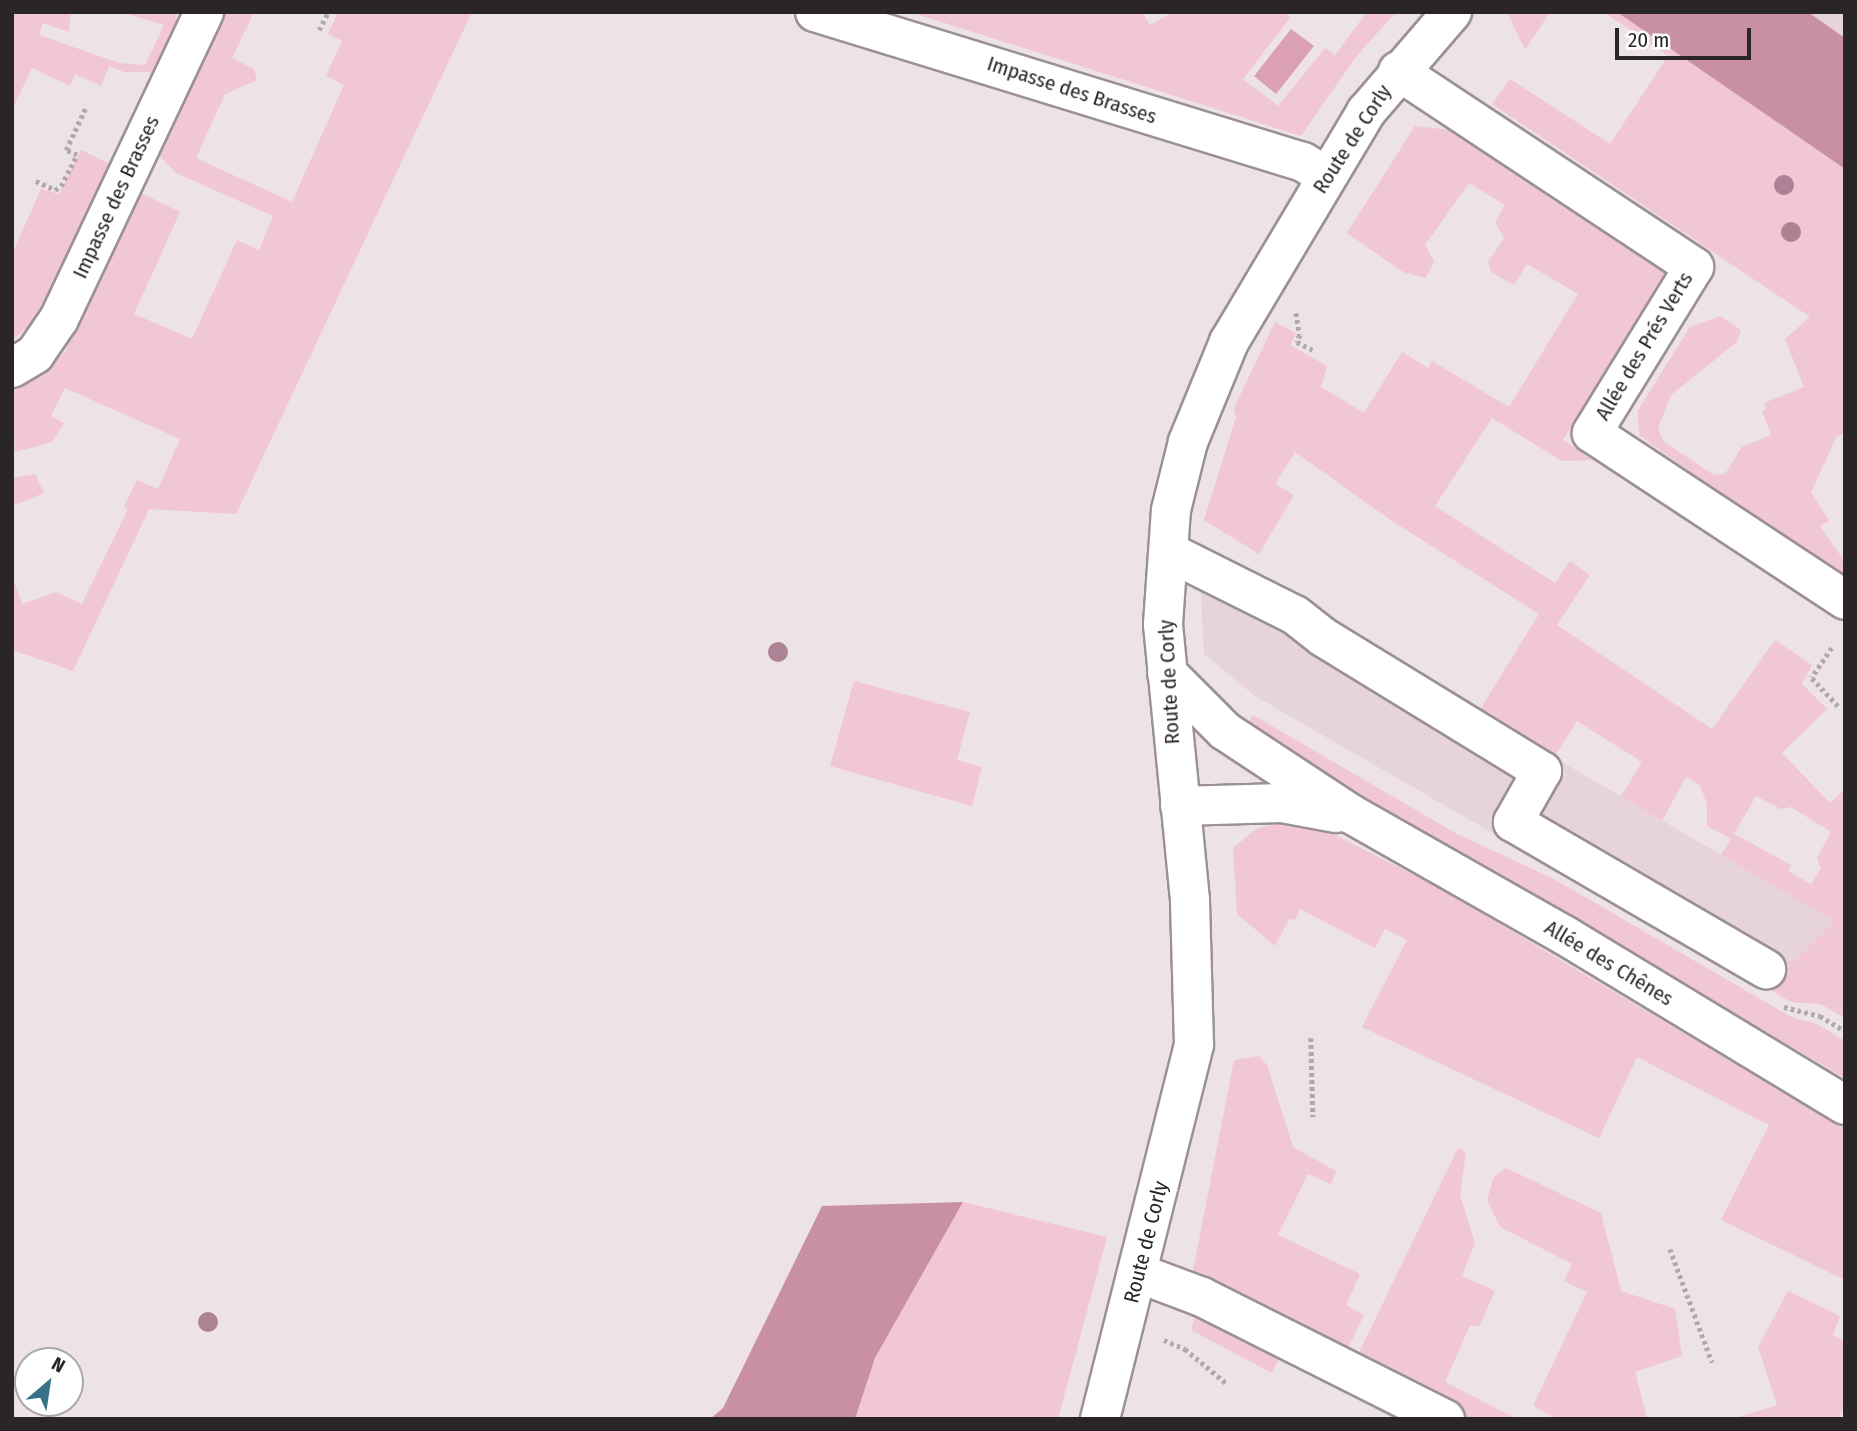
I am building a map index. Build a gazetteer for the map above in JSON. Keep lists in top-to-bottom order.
{
  "streets": {
    "street": [
      "Impasse des Brasses",
      "Route de Corly",
      "Allée des Prés Verts",
      "Allée des Chênes"
    ]
  },
  "crossings": [
    ["Impasse des Brasses", "Route de Corly"],
    ["Route de Corly", "Allée des Prés Verts"],
    ["Route de Corly", "Allée des Chênes"]
  ],
  "scale_bar": "20 m",
  "north": "top right"
}
